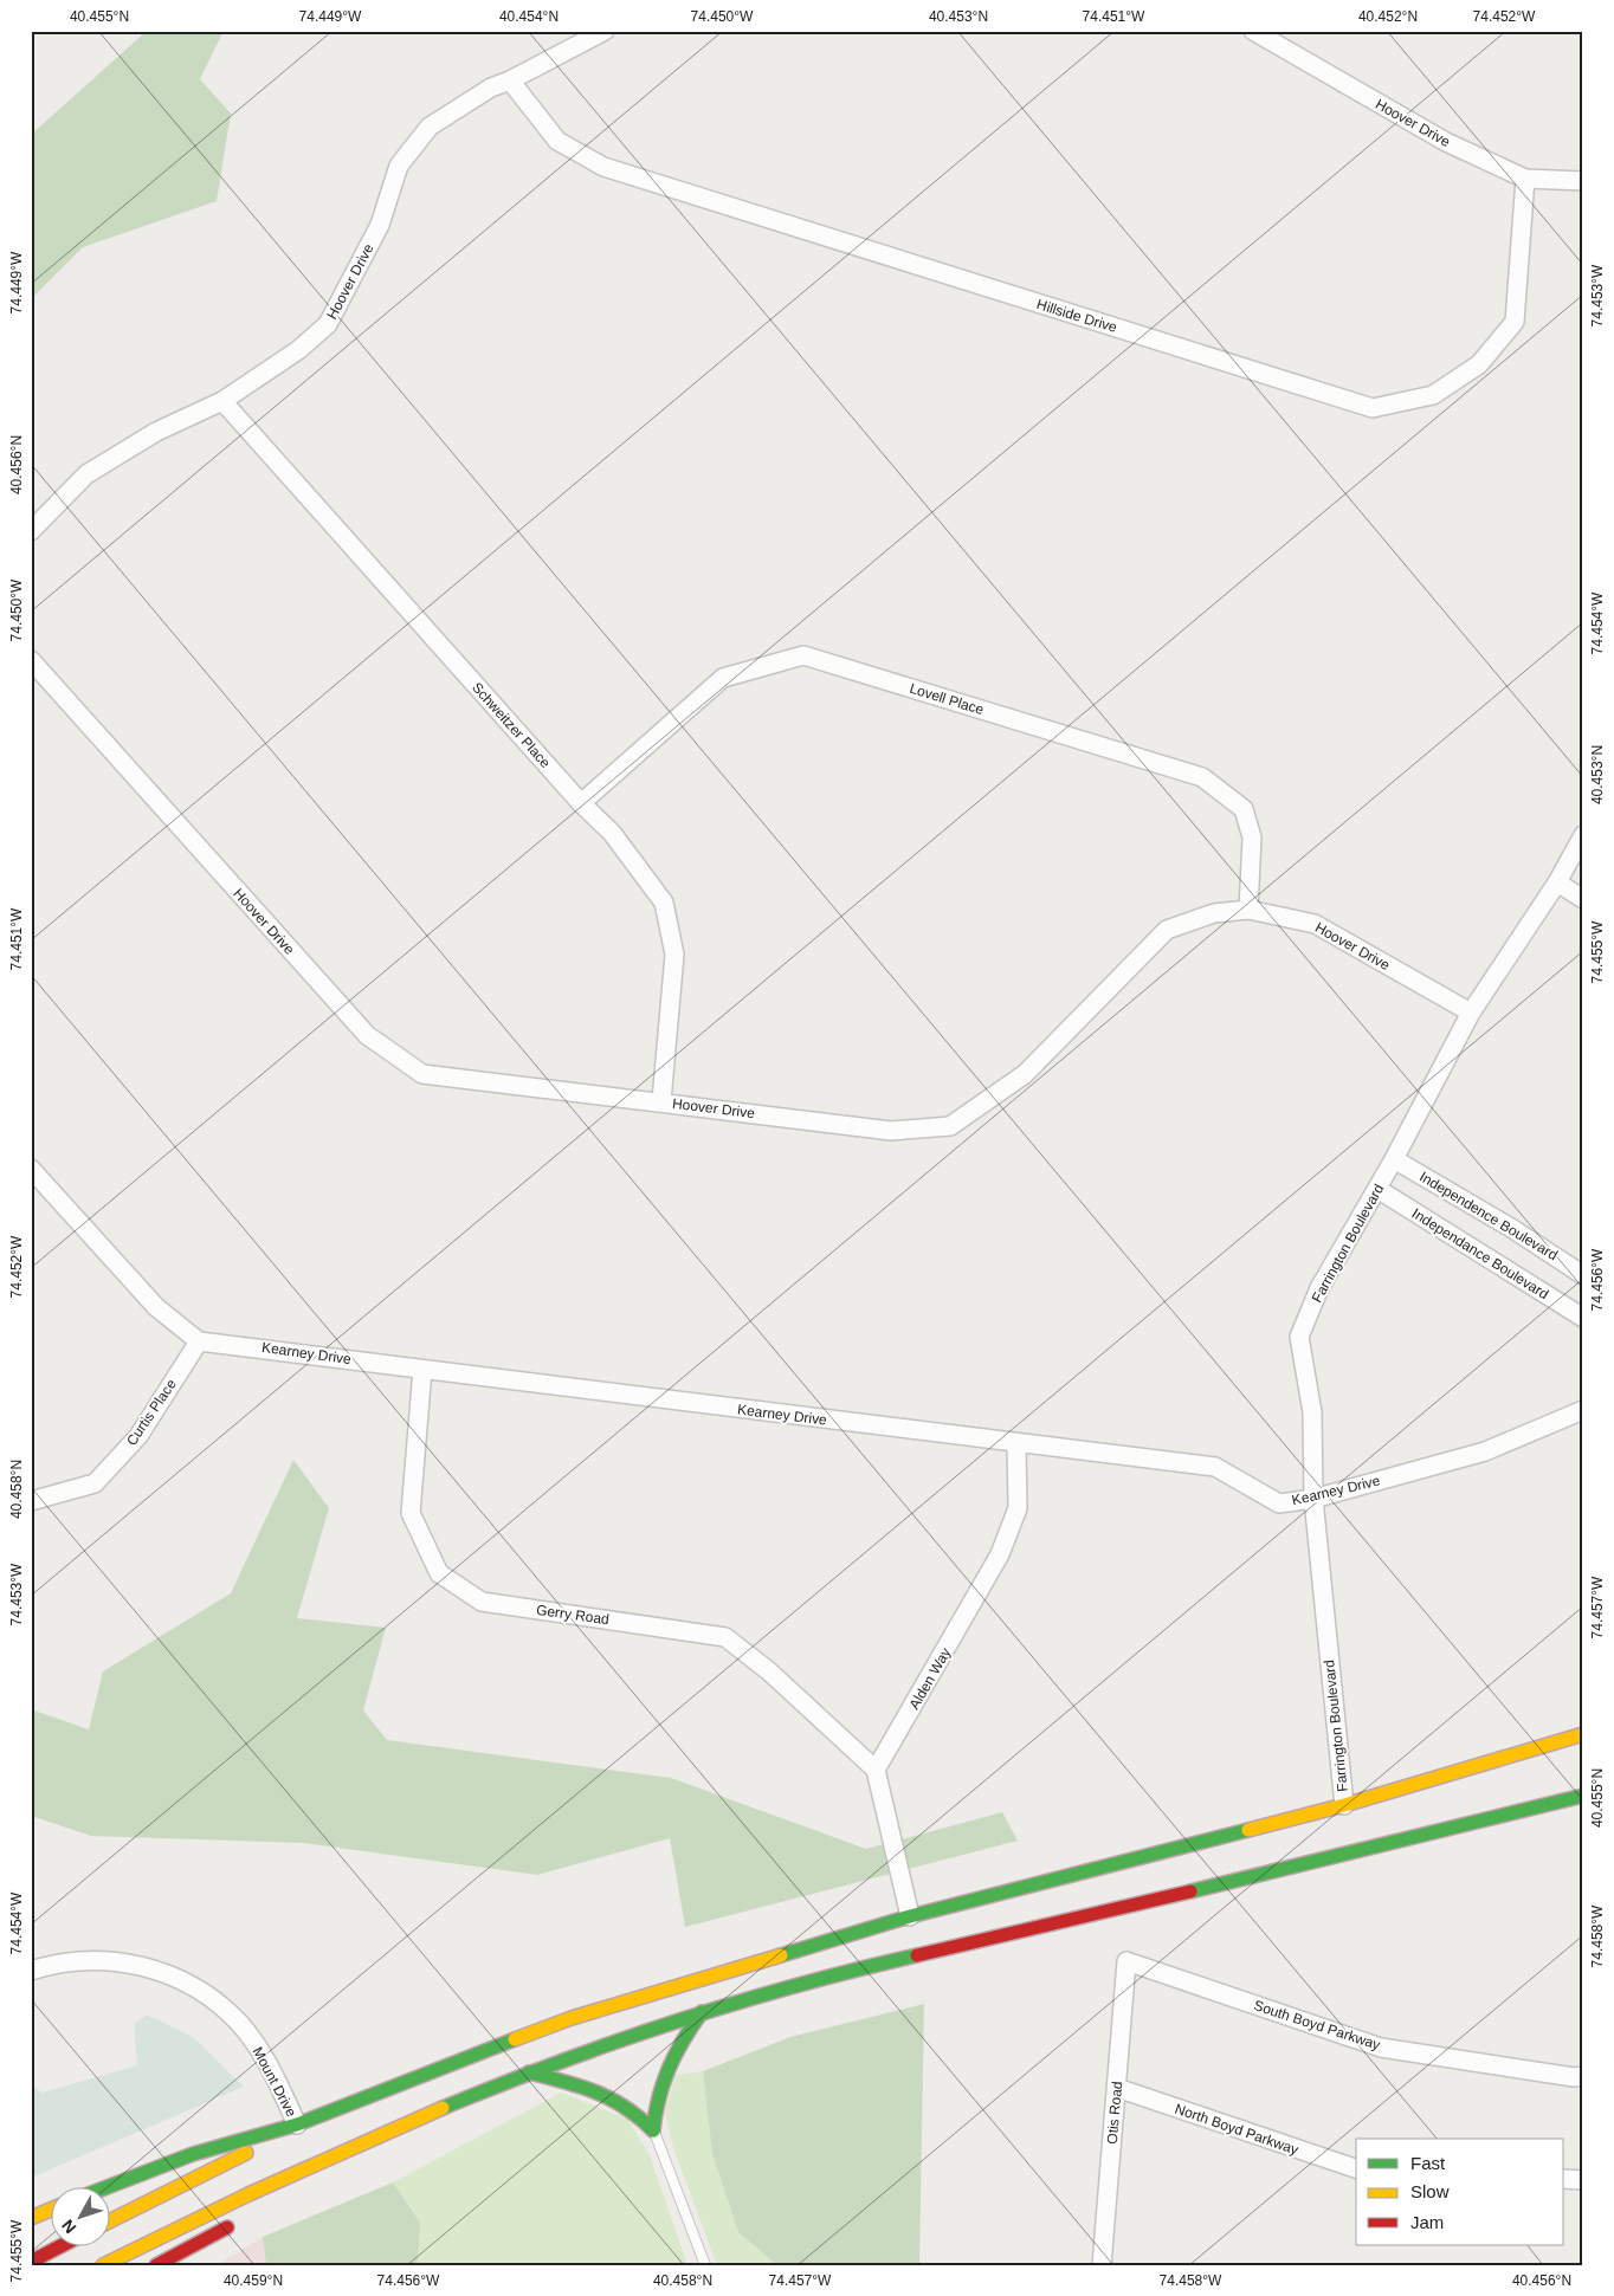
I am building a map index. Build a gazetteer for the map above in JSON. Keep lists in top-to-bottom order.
{
  "streets": {
    "street": [
      "Hoover Drive",
      "Hillside Drive",
      "Lovell Place",
      "Schweitzer Place",
      "Independence Boulevard",
      "Farrington Boulevard",
      "Independance Boulevard",
      "Kearney Drive",
      "Curtis Place",
      "Gerry Road",
      "Alden Way",
      "South Boyd Parkway",
      "Mount Drive",
      "Otis Road",
      "North Boyd Parkway"
    ]
  },
  "crossings": [
    ["Hoover Drive", "Hillside Drive"],
    ["Hoover Drive", "Lovell Place"],
    ["Hoover Drive", "Schweitzer Place"],
    ["Hoover Drive", "Farrington Boulevard"],
    ["Lovell Place", "Schweitzer Place"],
    ["Independence Boulevard", "Farrington Boulevard"],
    ["Farrington Boulevard", "Independance Boulevard"],
    ["Farrington Boulevard", "Kearney Drive"],
    ["Kearney Drive", "Curtis Place"],
    ["Kearney Drive", "Gerry Road"],
    ["Kearney Drive", "Alden Way"],
    ["Gerry Road", "Alden Way"],
    ["South Boyd Parkway", "Otis Road"],
    ["Otis Road", "North Boyd Parkway"]
  ],
  "legend": ["Fast", "Slow", "Jam"],
  "north": "bottom left",
  "coordinates": [
    "40.455°N",
    "74.449°W",
    "40.454°N",
    "74.450°W",
    "40.453°N",
    "74.451°W",
    "40.452°N",
    "74.452°W",
    "74.453°W",
    "40.456°N",
    "74.454°W",
    "74.455°W",
    "74.456°W",
    "40.458°N",
    "74.457°W",
    "74.458°W",
    "40.459°N"
  ]
}
